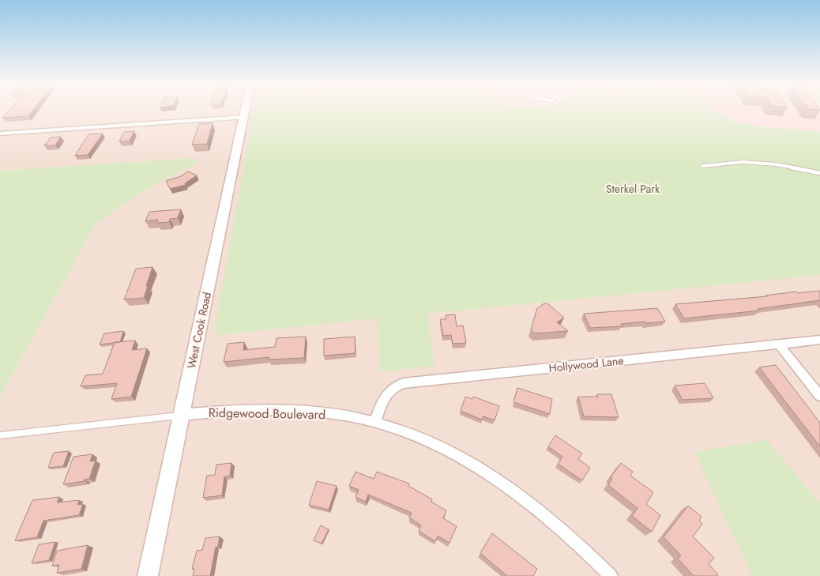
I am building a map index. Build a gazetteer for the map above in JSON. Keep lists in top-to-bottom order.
{
  "streets": {
    "main road": ["West Cook Road"],
    "street": ["Hollywood Lane", "Ridgewood Boulevard"]
  },
  "crossings": [
    ["West Cook Road", "Ridgewood Boulevard"],
    ["Hollywood Lane", "Ridgewood Boulevard"]
  ],
  "parks": ["Sterkel Park"]
}
